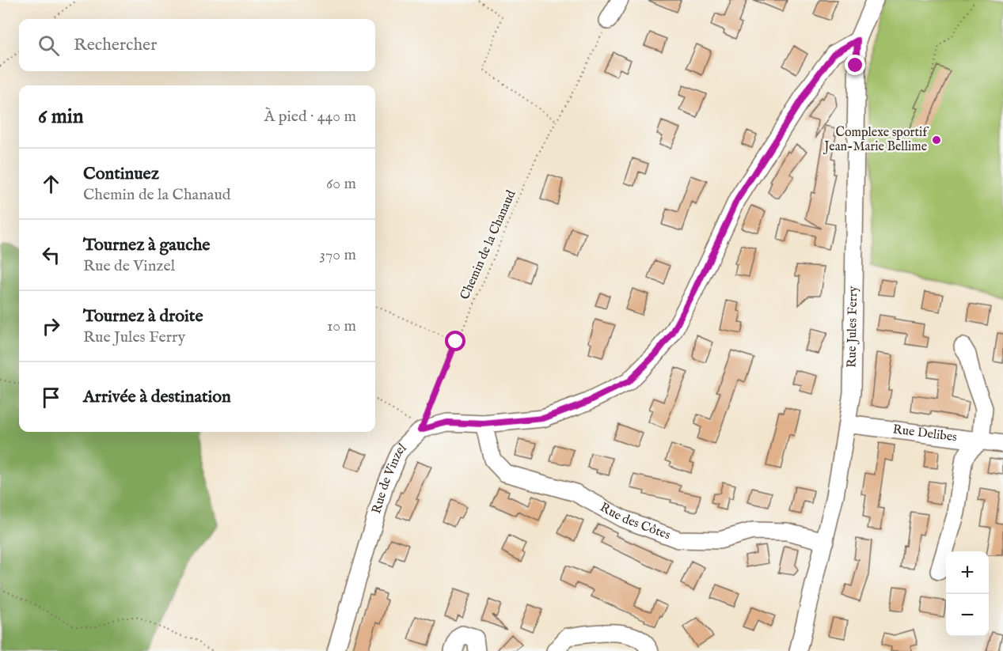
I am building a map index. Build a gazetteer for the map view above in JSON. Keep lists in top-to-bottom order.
{
  "streets": {
    "street": [
      "Rue Jules Ferry",
      "Rue Delibes",
      "Rue de Vinzel",
      "Rue des Côtes"
    ],
    "path": ["Chemin de la Chanaud"]
  },
  "crossings": [
    ["Chemin de la Chanaud", "Rue de Vinzel"],
    ["Rue Jules Ferry", "Rue Delibes"],
    ["Rue Jules Ferry", "Rue de Vinzel"],
    ["Rue Jules Ferry", "Rue des Côtes"],
    ["Rue de Vinzel", "Rue des Côtes"]
  ],
  "places": ["Complexe sportif Jean-Marie Bellime"],
  "page": {
    "search": "Rechercher",
    "heading": ["6 min", "À pied · 440 m"],
    "list": [
      ["Continuez", "Chemin de la Chanaud", "60 m"],
      ["Tournez à gauche", "Rue de Vinzel", "370 m"],
      ["Tournez à droite", "Rue Jules Ferry", "10 m"],
      "Arrivée à destination"
    ],
    "map_buttons": ["+", "−"]
  }
}
